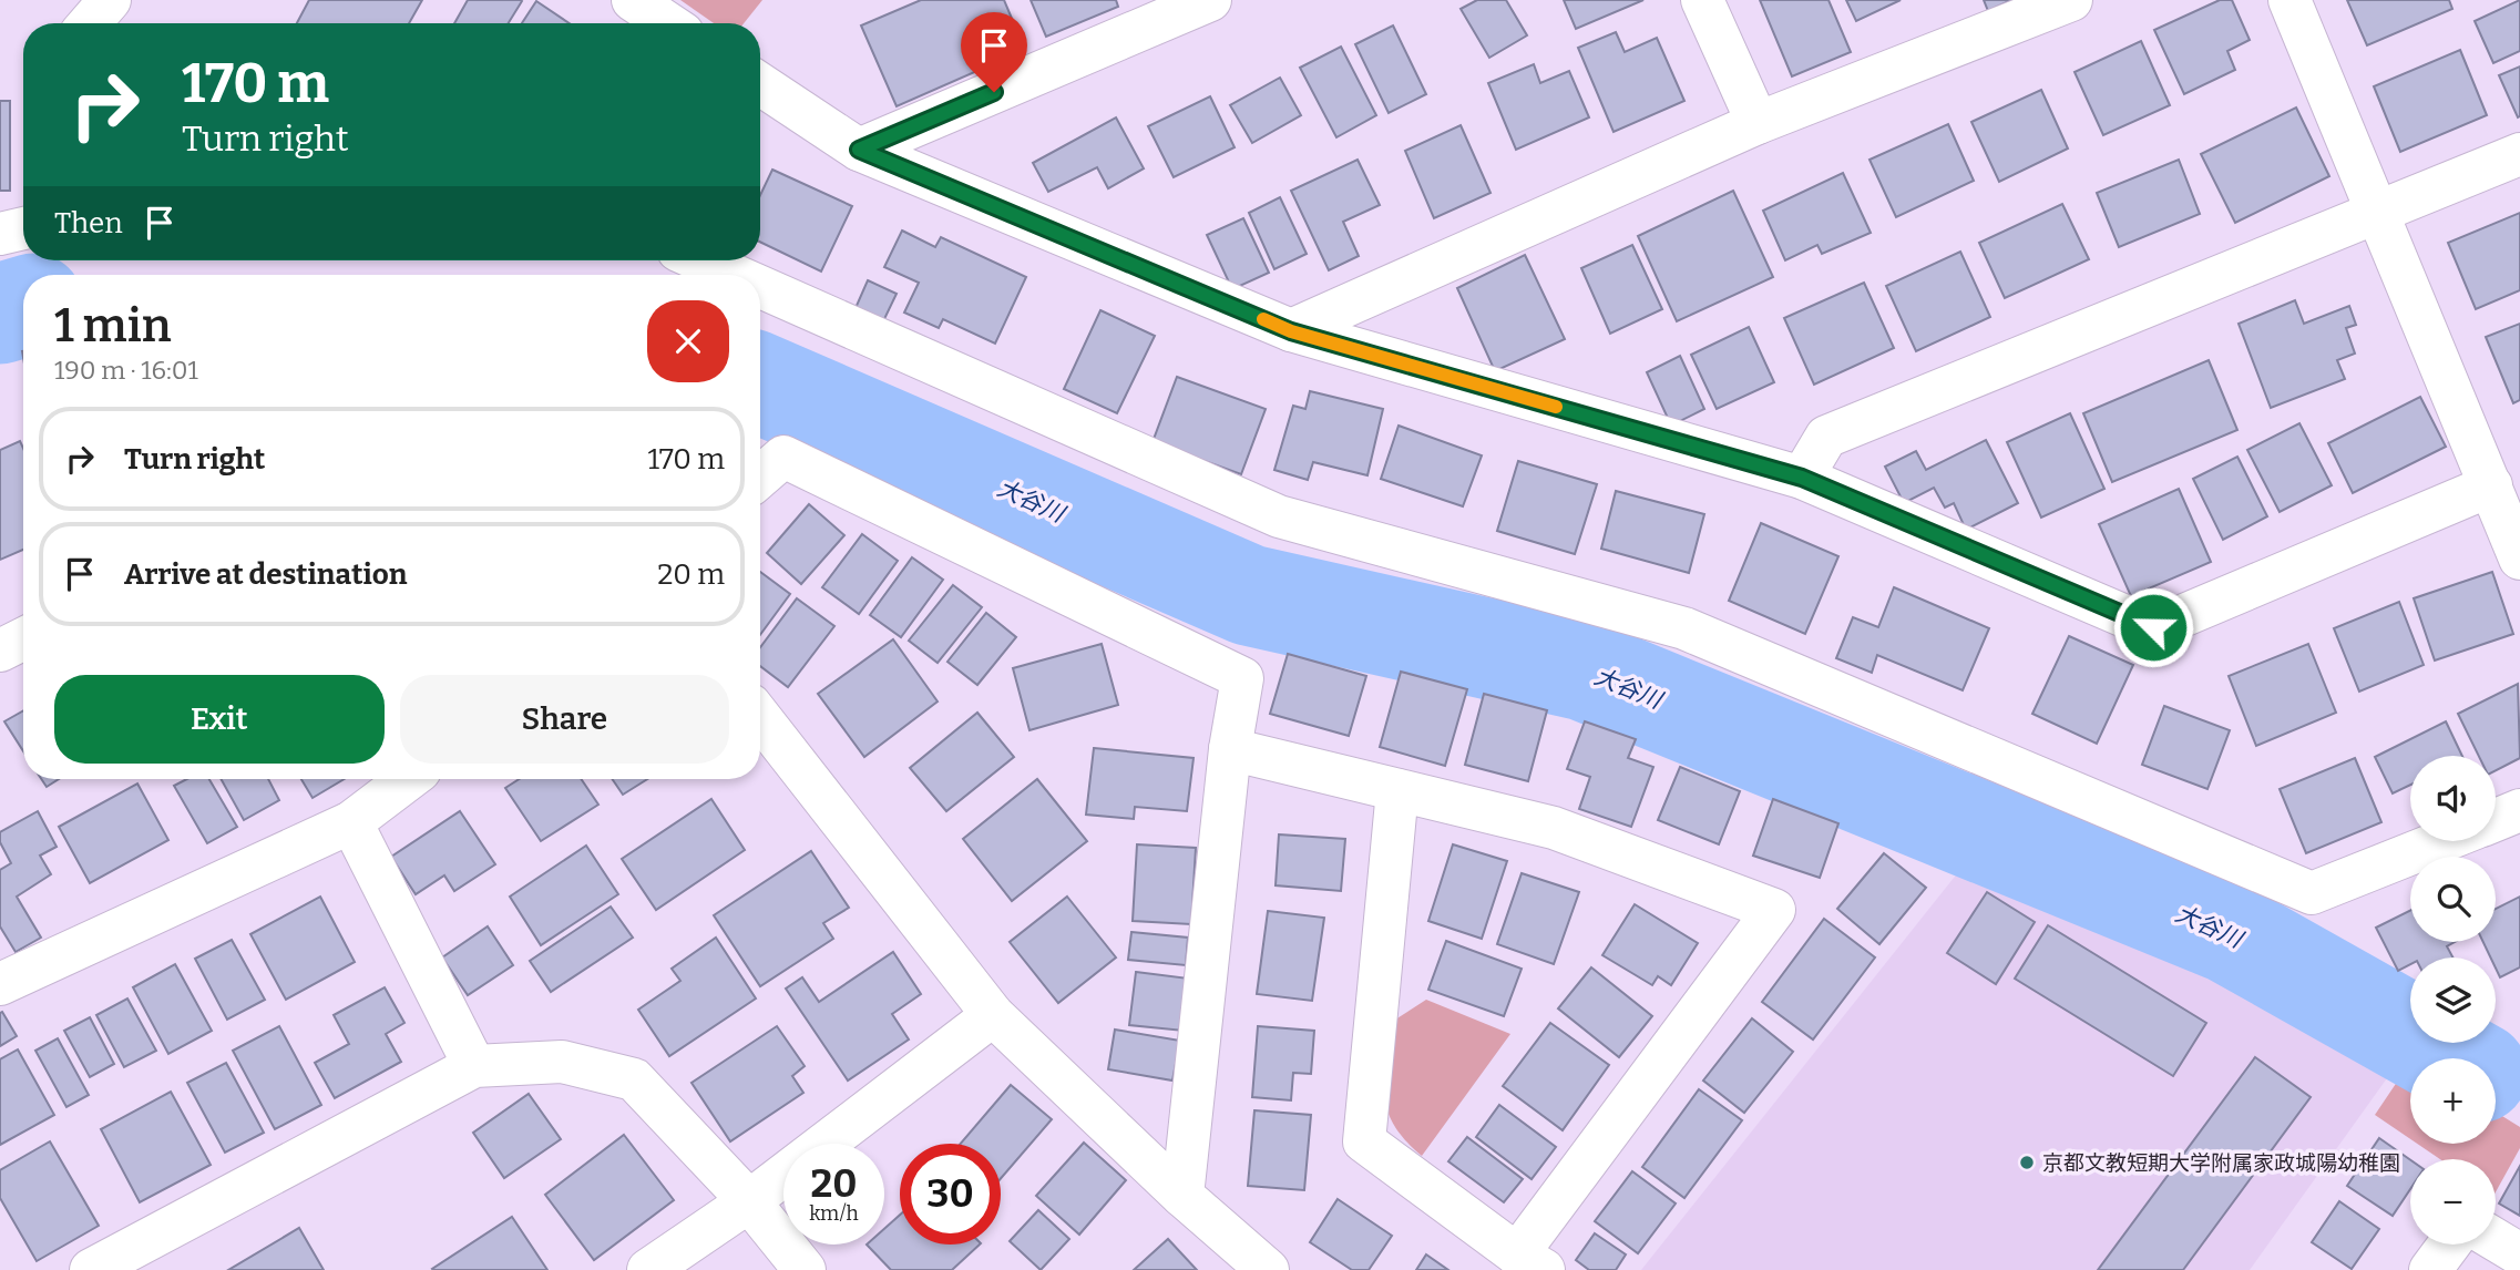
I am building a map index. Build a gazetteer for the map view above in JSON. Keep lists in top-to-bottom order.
{
  "water": ["大谷川"],
  "places": ["京都文教短期大学附属家政城陽幼稚園"],
  "page": {
    "turn": ["170 m", "Turn right"],
    "then": "Then",
    "heading": ["1 min", "190 m · 16:01"],
    "list": [
      {
        "name": "Turn right",
        "value": "170 m"
      },
      {
        "name": "Arrive at destination",
        "value": "20 m"
      }
    ],
    "buttons": ["Exit", "Share"],
    "map_buttons": ["+", "−"],
    "speed": "20 km/h",
    "limit": "30"
  }
}
